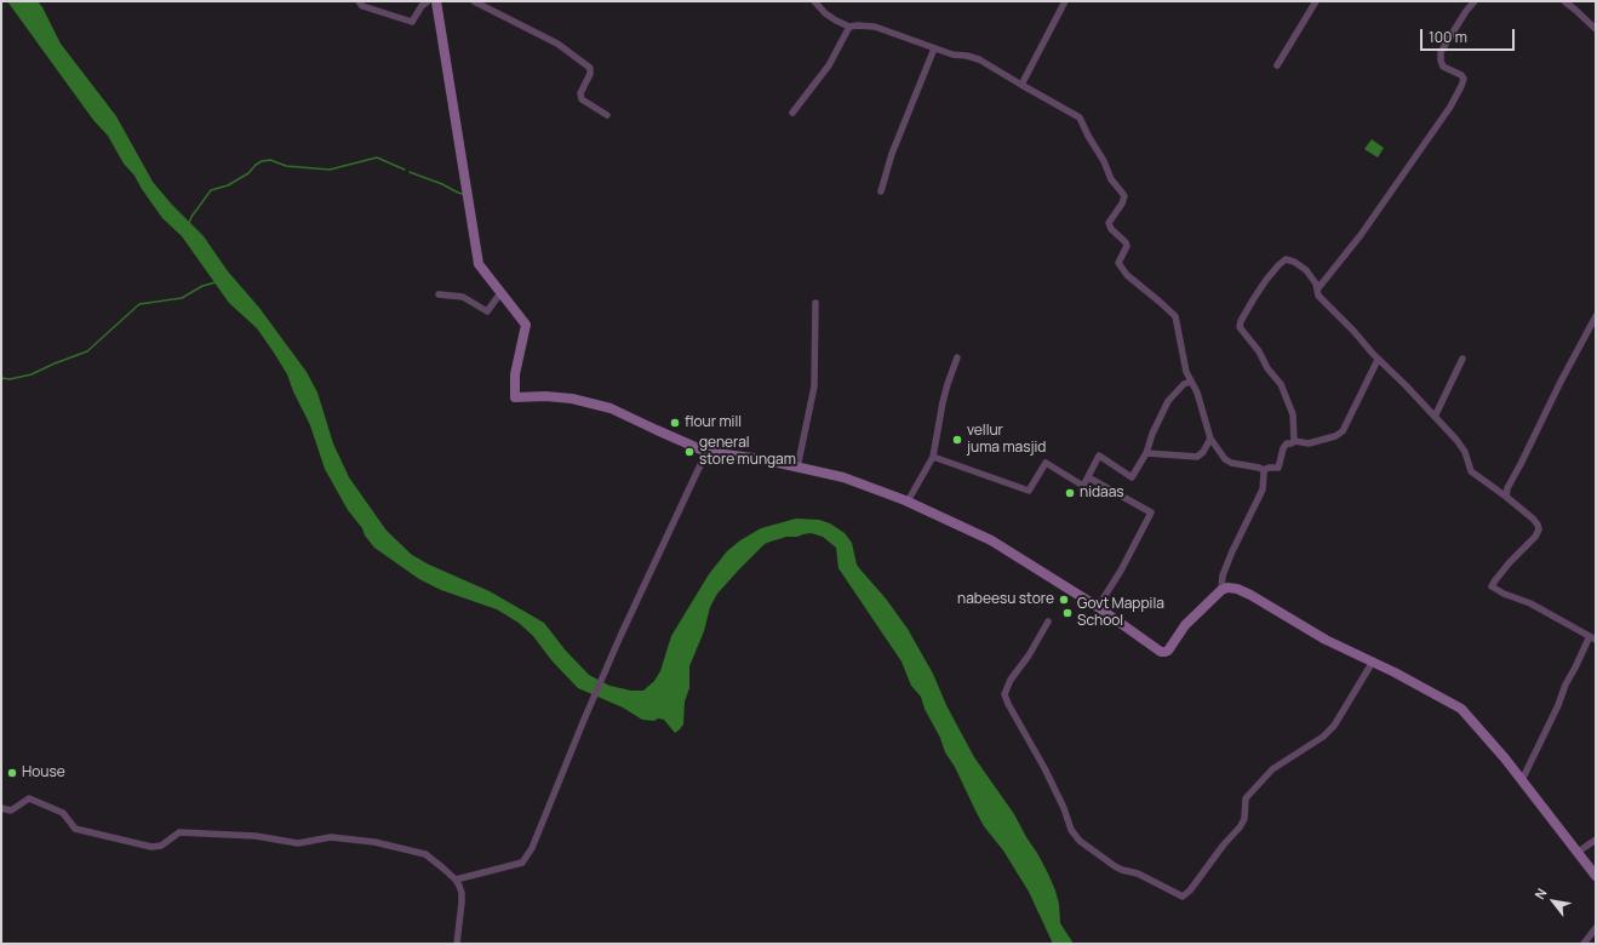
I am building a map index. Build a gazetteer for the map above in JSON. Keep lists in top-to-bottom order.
{
  "places": [
    "flour mill",
    "vellur juma masjid",
    "general store mungam",
    "nidaas",
    "nabeesu store",
    "Govt Mappila School",
    "House"
  ],
  "scale_bar": "100 m",
  "north": "top left"
}
